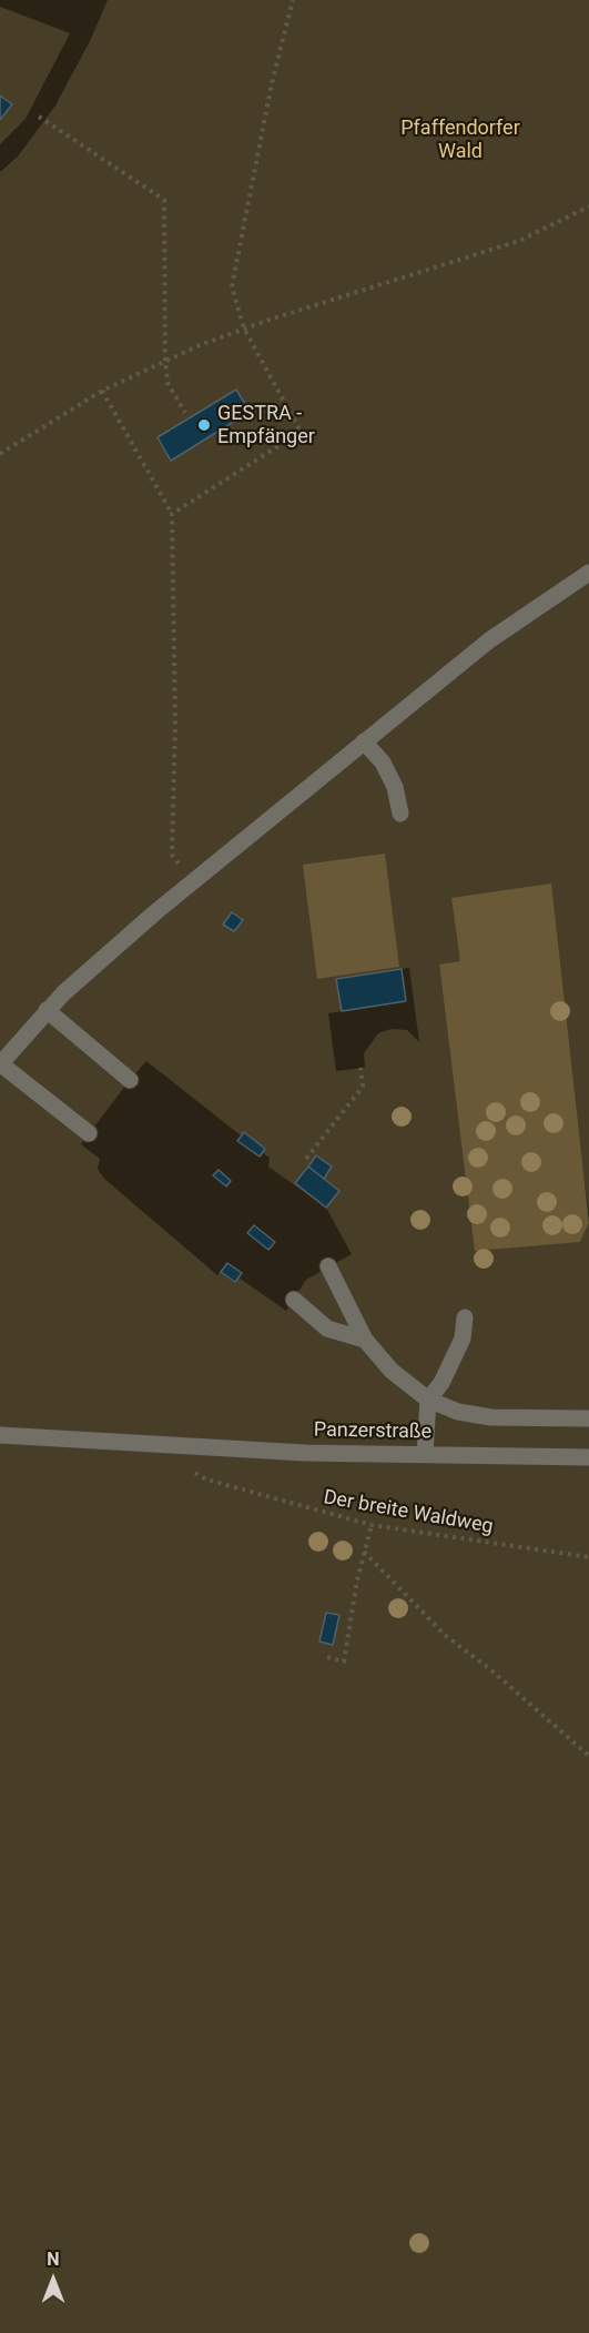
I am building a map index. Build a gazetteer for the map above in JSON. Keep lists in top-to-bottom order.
{
  "streets": {
    "street": ["Panzerstraße"],
    "path": ["Der breite Waldweg"]
  },
  "crossings": [
    ["Panzerstraße", "Der breite Waldweg"]
  ],
  "parks": ["Pfaffendorfer Wald"],
  "places": ["GESTRA - Empfänger"],
  "north": "top"
}
